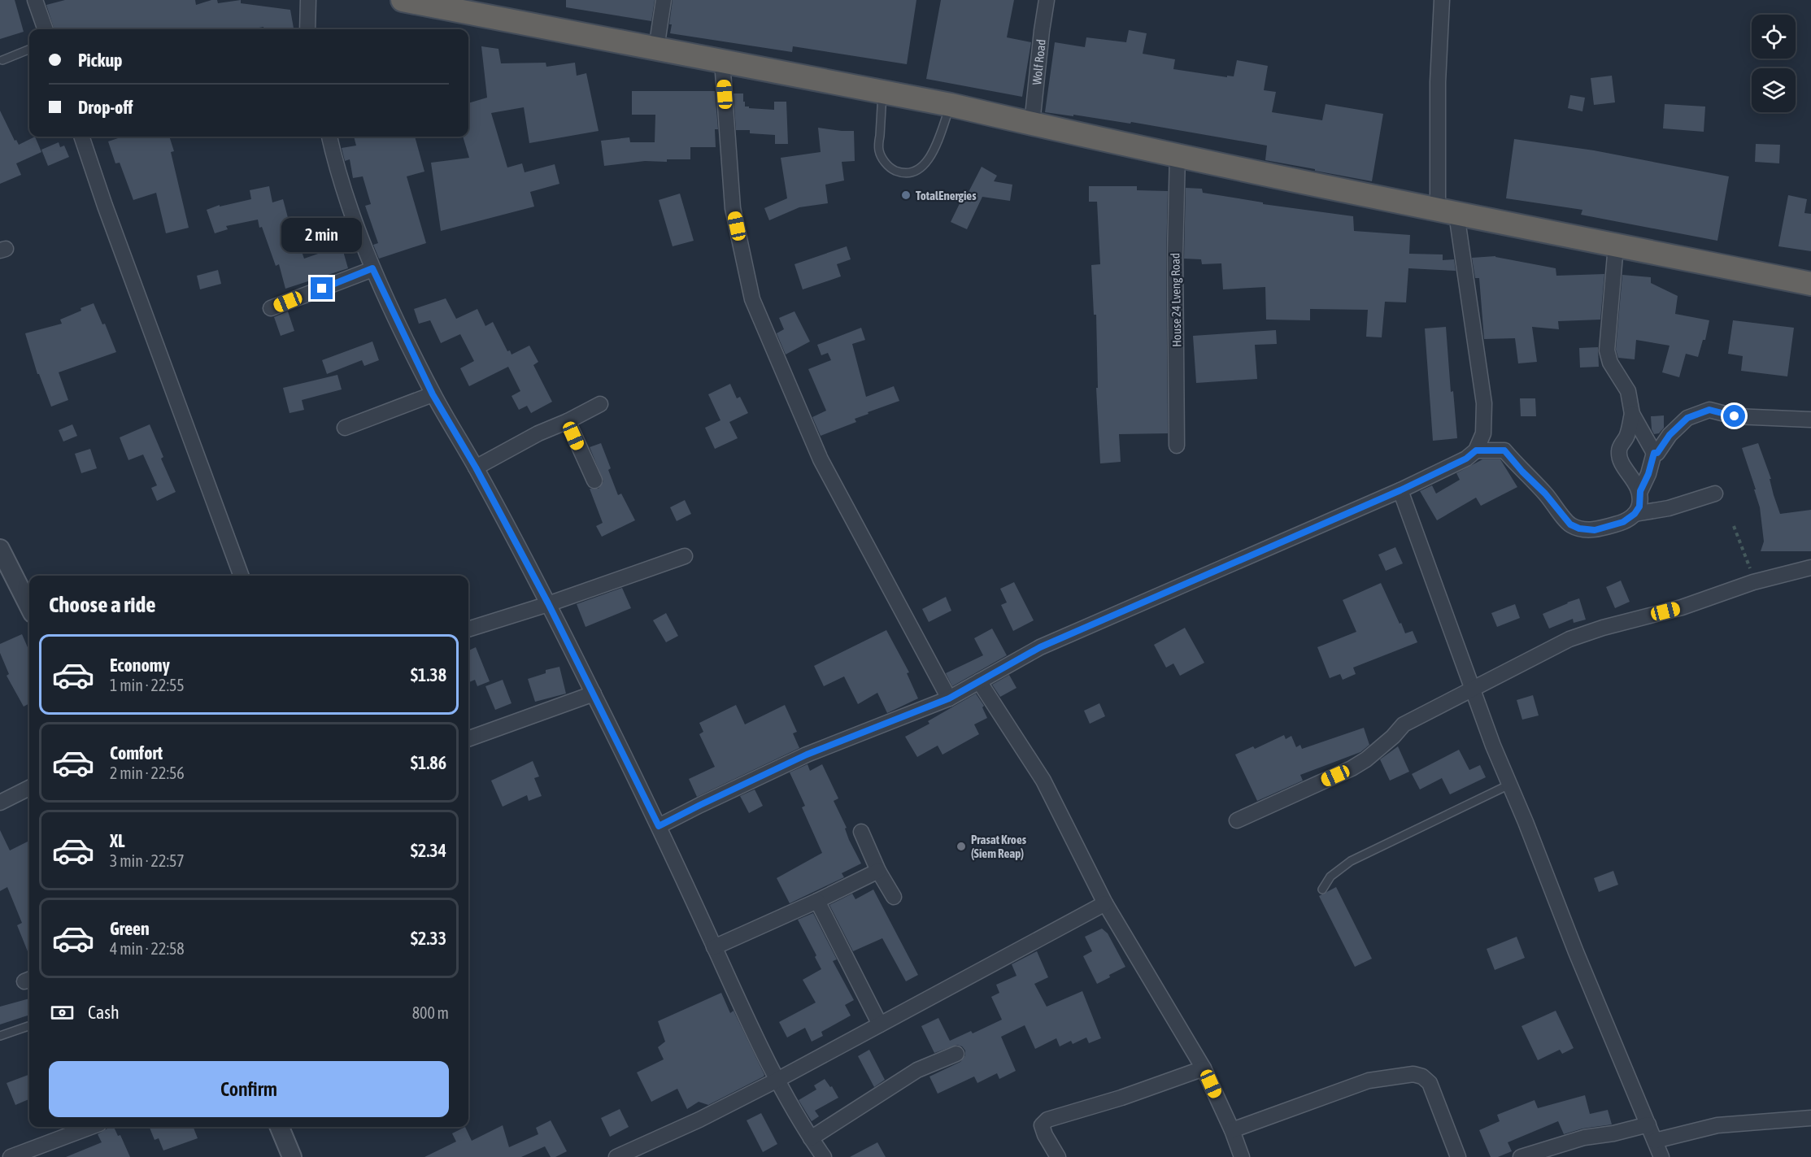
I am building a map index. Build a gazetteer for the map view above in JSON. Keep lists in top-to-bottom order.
{
  "streets": {
    "street": ["Wolf Road", "House 24 Lveng Road"]
  },
  "places": ["TotalEnergies", "Prasat Kroes (Siem Reap)"],
  "page": {
    "banner": ["Pickup", "Drop-off"],
    "bubble": "2 min",
    "heading": "Choose a ride",
    "list": [
      {
        "name": "Economy",
        "note": "1 min · 22:55",
        "value": "$1.38"
      },
      {
        "name": "Comfort",
        "note": "2 min · 22:56",
        "value": "$1.86"
      },
      {
        "name": "XL",
        "note": "3 min · 22:57",
        "value": "$2.34"
      },
      {
        "name": "Green",
        "note": "4 min · 22:58",
        "value": "$2.33"
      }
    ],
    "pay": ["Cash", "800 m"],
    "buttons": "Confirm"
  }
}
